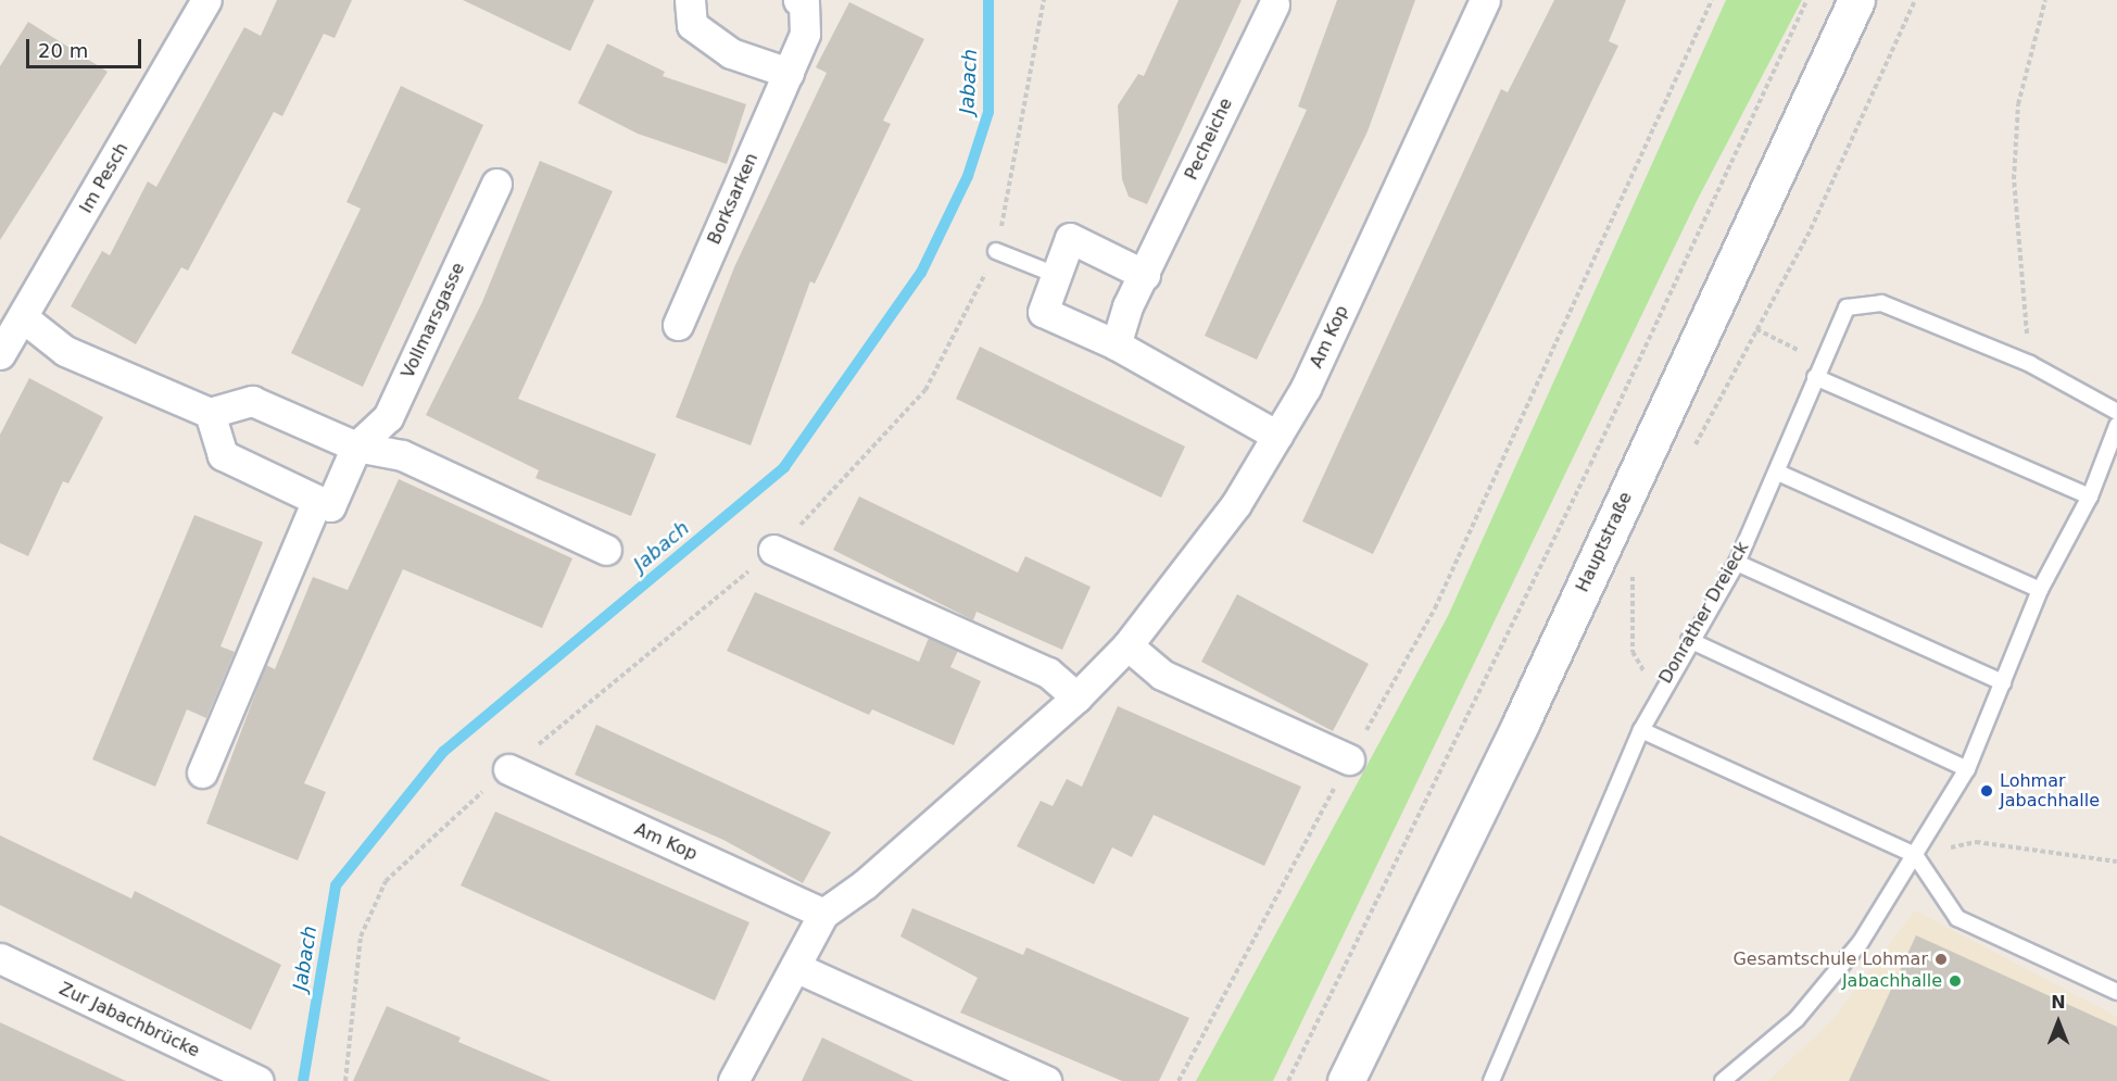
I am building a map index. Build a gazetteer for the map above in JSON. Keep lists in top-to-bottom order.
{
  "streets": {
    "main road": ["Hauptstraße"],
    "street": [
      "Pecheiche",
      "Im Pesch",
      "Borksarken",
      "Vollmarsgasse",
      "Am Kop",
      "Zur Jabachbrücke"
    ],
    "lane": ["Donrather Dreieck"]
  },
  "water": ["Jabach"],
  "places": ["Lohmar Jabachhalle", "Gesamtschule Lohmar", "Jabachhalle"],
  "scale_bar": "20 m",
  "north": "top"
}
